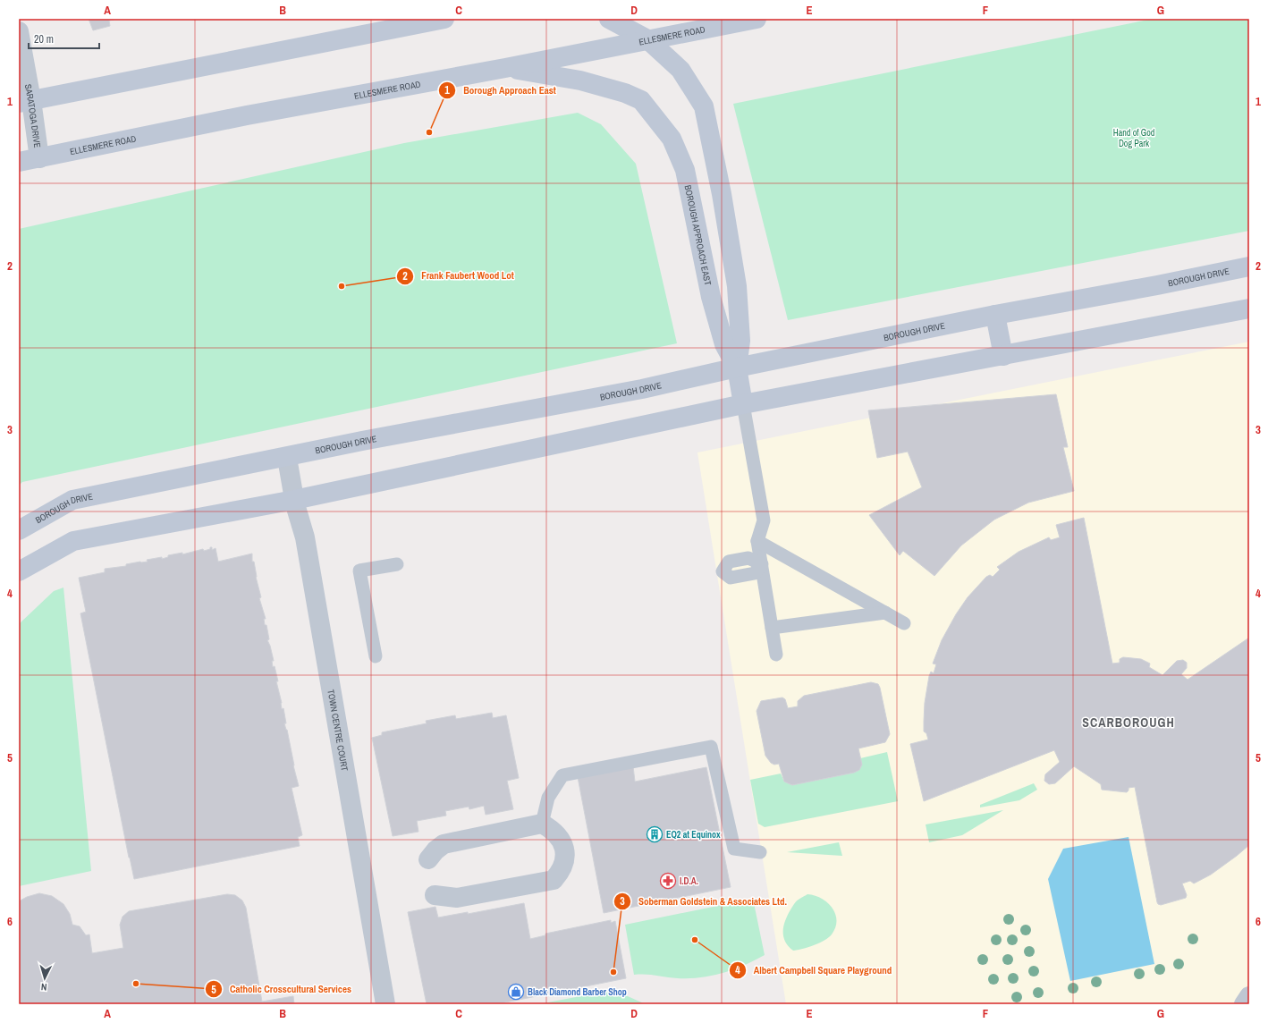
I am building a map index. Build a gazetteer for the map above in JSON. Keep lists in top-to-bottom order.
{
  "streets": {
    "street": [
      "ELLESMERE ROAD",
      "SARATOGA DRIVE",
      "BOROUGH APPROACH EAST",
      "BOROUGH DRIVE",
      "TOWN CENTRE COURT"
    ]
  },
  "crossings": [
    ["ELLESMERE ROAD", "SARATOGA DRIVE"],
    ["ELLESMERE ROAD", "BOROUGH APPROACH EAST"],
    ["BOROUGH APPROACH EAST", "BOROUGH DRIVE"],
    ["BOROUGH DRIVE", "TOWN CENTRE COURT"]
  ],
  "districts": ["SCARBOROUGH"],
  "parks": ["Hand of God Dog Park"],
  "places": {
    "other": [
      "Borough Approach East",
      "Frank Faubert Wood Lot",
      "Albert Campbell Square Playground",
      "Soberman Goldstein & Associates Ltd.",
      "Catholic Crosscultural Services"
    ],
    "building": ["EQ2 at Equinox"],
    "pharmacy": ["I.D.A."],
    "shop": ["Black Diamond Barber Shop"]
  },
  "scale_bar": "20 m",
  "north": "bottom",
  "grid": {
    "columns": [
      "A",
      "B",
      "C",
      "D",
      "E",
      "F",
      "G"
    ],
    "rows": [
      "1",
      "2",
      "3",
      "4",
      "5",
      "6"
    ]
  }
}
